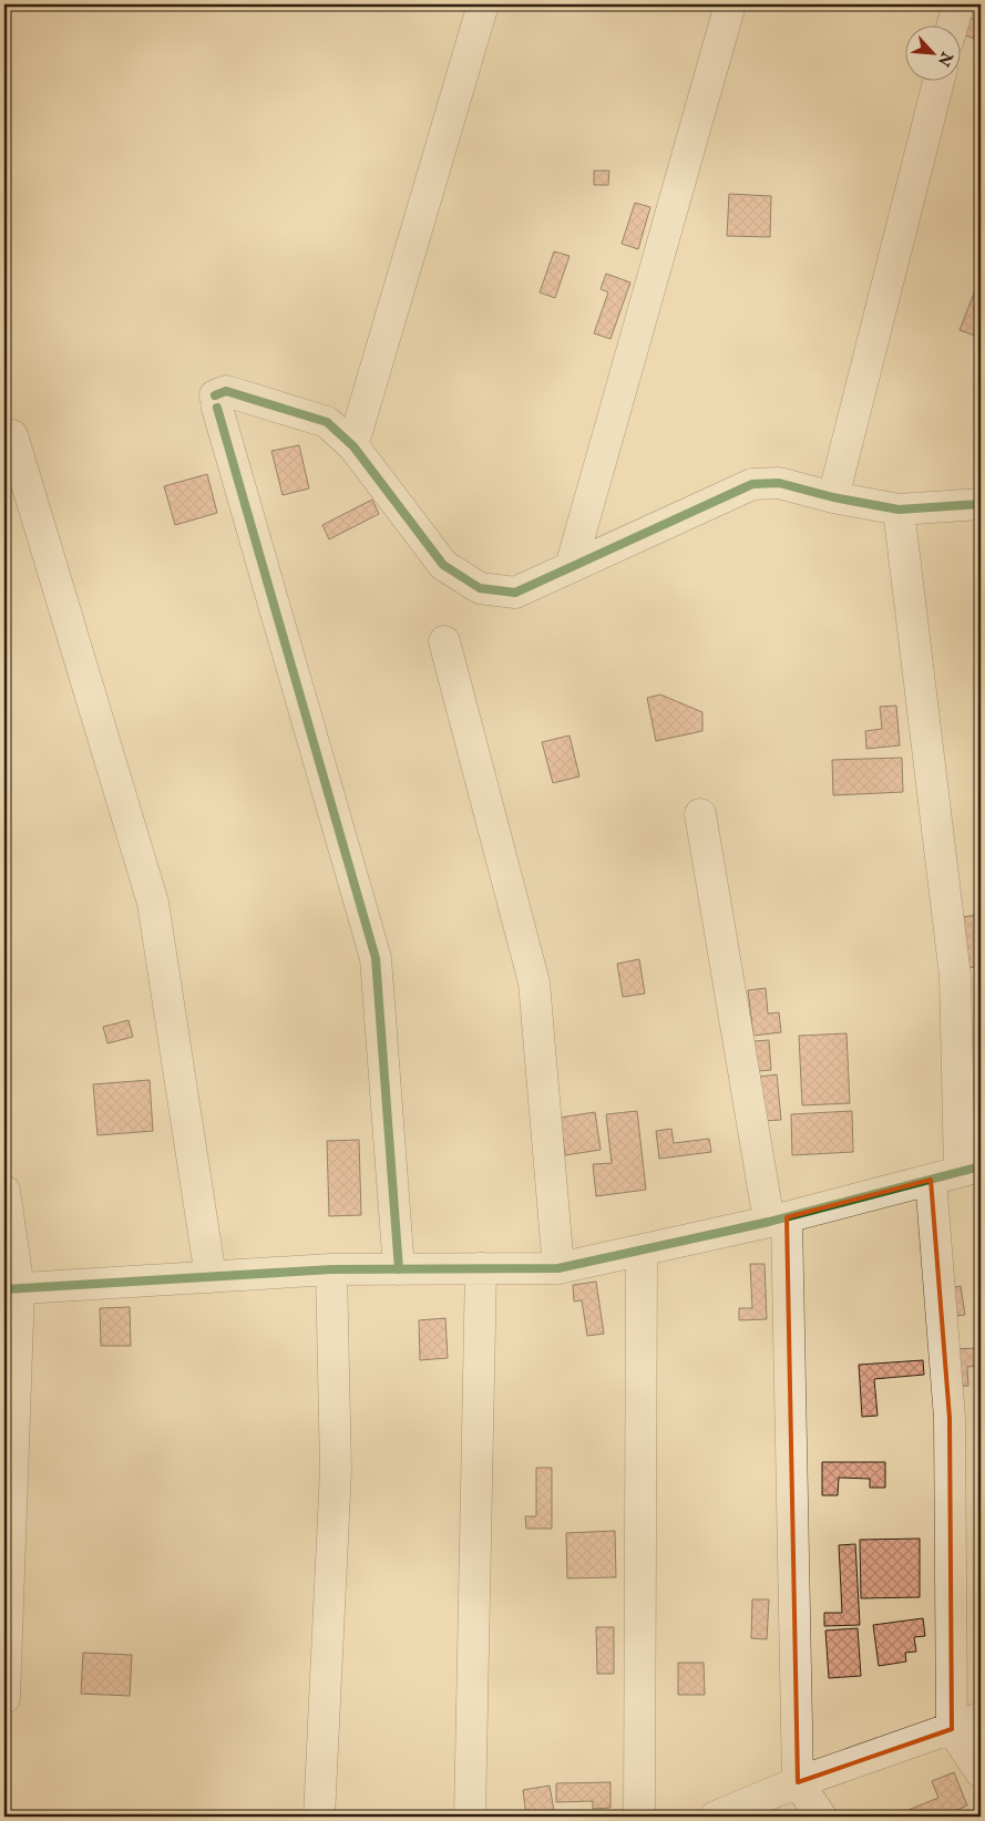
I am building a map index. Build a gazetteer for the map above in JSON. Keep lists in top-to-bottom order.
{
  "north": "bottom right"
}
